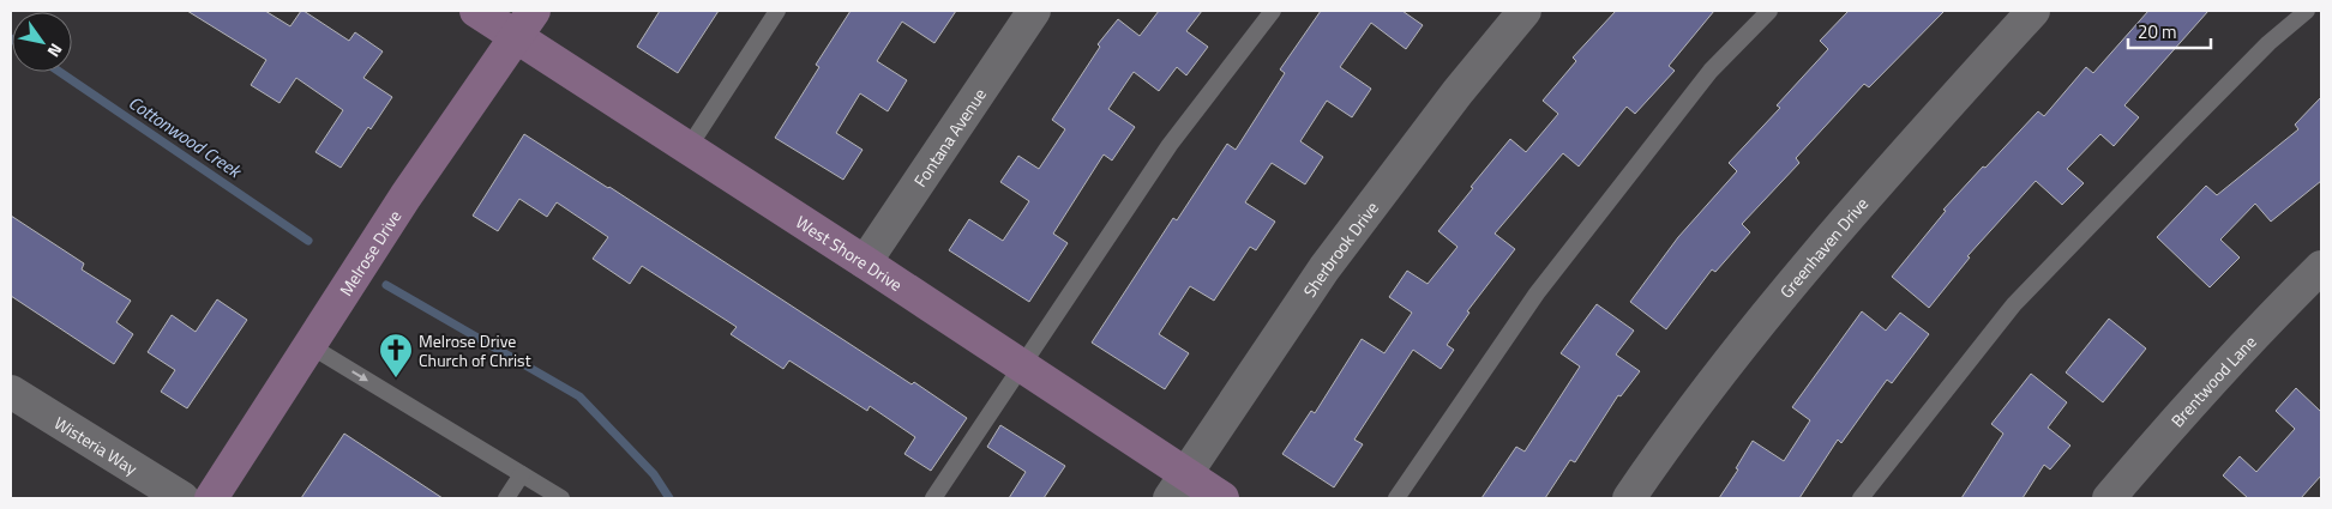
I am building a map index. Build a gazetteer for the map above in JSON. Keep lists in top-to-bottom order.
{
  "streets": {
    "street": [
      "Fontana Avenue",
      "Greenhaven Drive",
      "Sherbrook Drive",
      "Melrose Drive",
      "West Shore Drive",
      "Brentwood Lane",
      "Wisteria Way"
    ]
  },
  "crossings": [
    ["Fontana Avenue", "West Shore Drive"],
    ["Sherbrook Drive", "West Shore Drive"],
    ["Melrose Drive", "West Shore Drive"]
  ],
  "water": ["Cottonwood Creek"],
  "places": {
    "church": ["Melrose Drive Church of Christ"]
  },
  "scale_bar": "20 m",
  "north": "bottom right"
}
